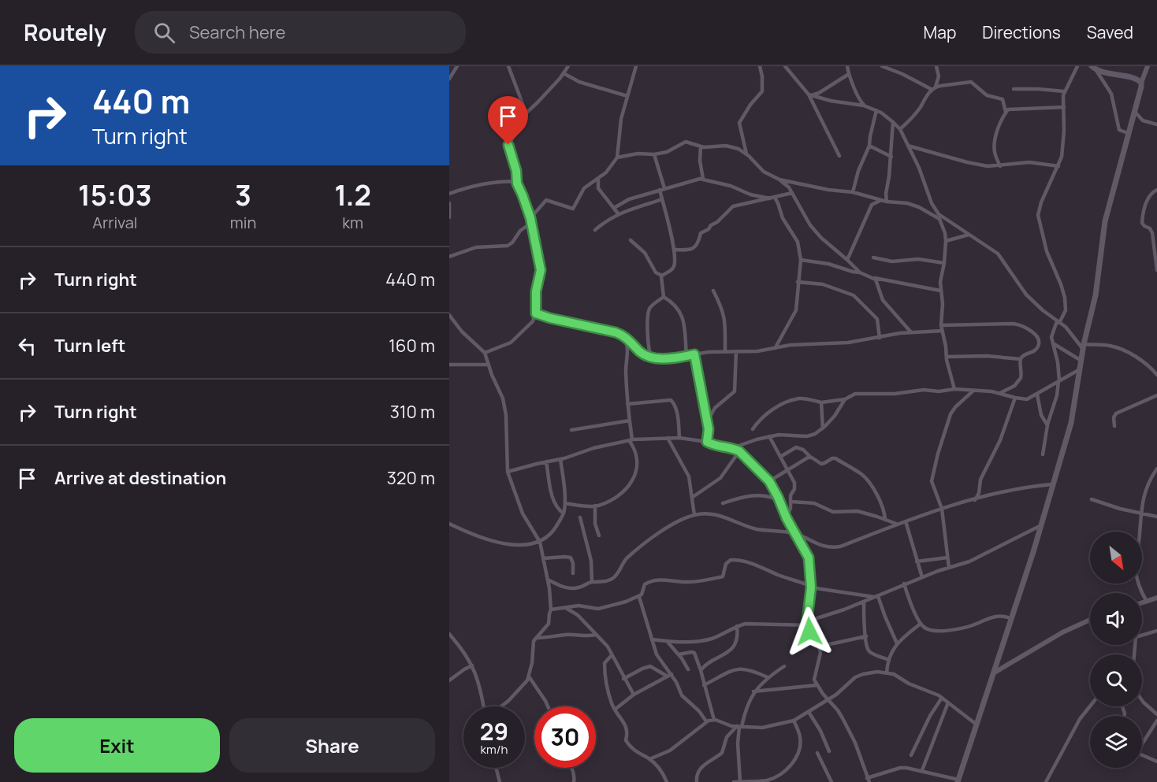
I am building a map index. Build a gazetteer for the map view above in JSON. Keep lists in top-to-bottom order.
{
  "north": "bottom right",
  "page": {
    "header": "Routely",
    "search": "Search here",
    "nav": ["Map", "Directions", "Saved"],
    "turn": ["440 m", "Turn right"],
    "eta": [
      "15:03",
      "Arrival",
      "3",
      "min",
      "1.2",
      "km"
    ],
    "list": [
      {
        "name": "Turn right",
        "value": "440 m"
      },
      {
        "name": "Turn left",
        "value": "160 m"
      },
      {
        "name": "Turn right",
        "value": "310 m"
      },
      {
        "name": "Arrive at destination",
        "value": "320 m"
      }
    ],
    "speed": "29 km/h",
    "limit": "30",
    "buttons": ["Exit", "Share"]
  }
}
